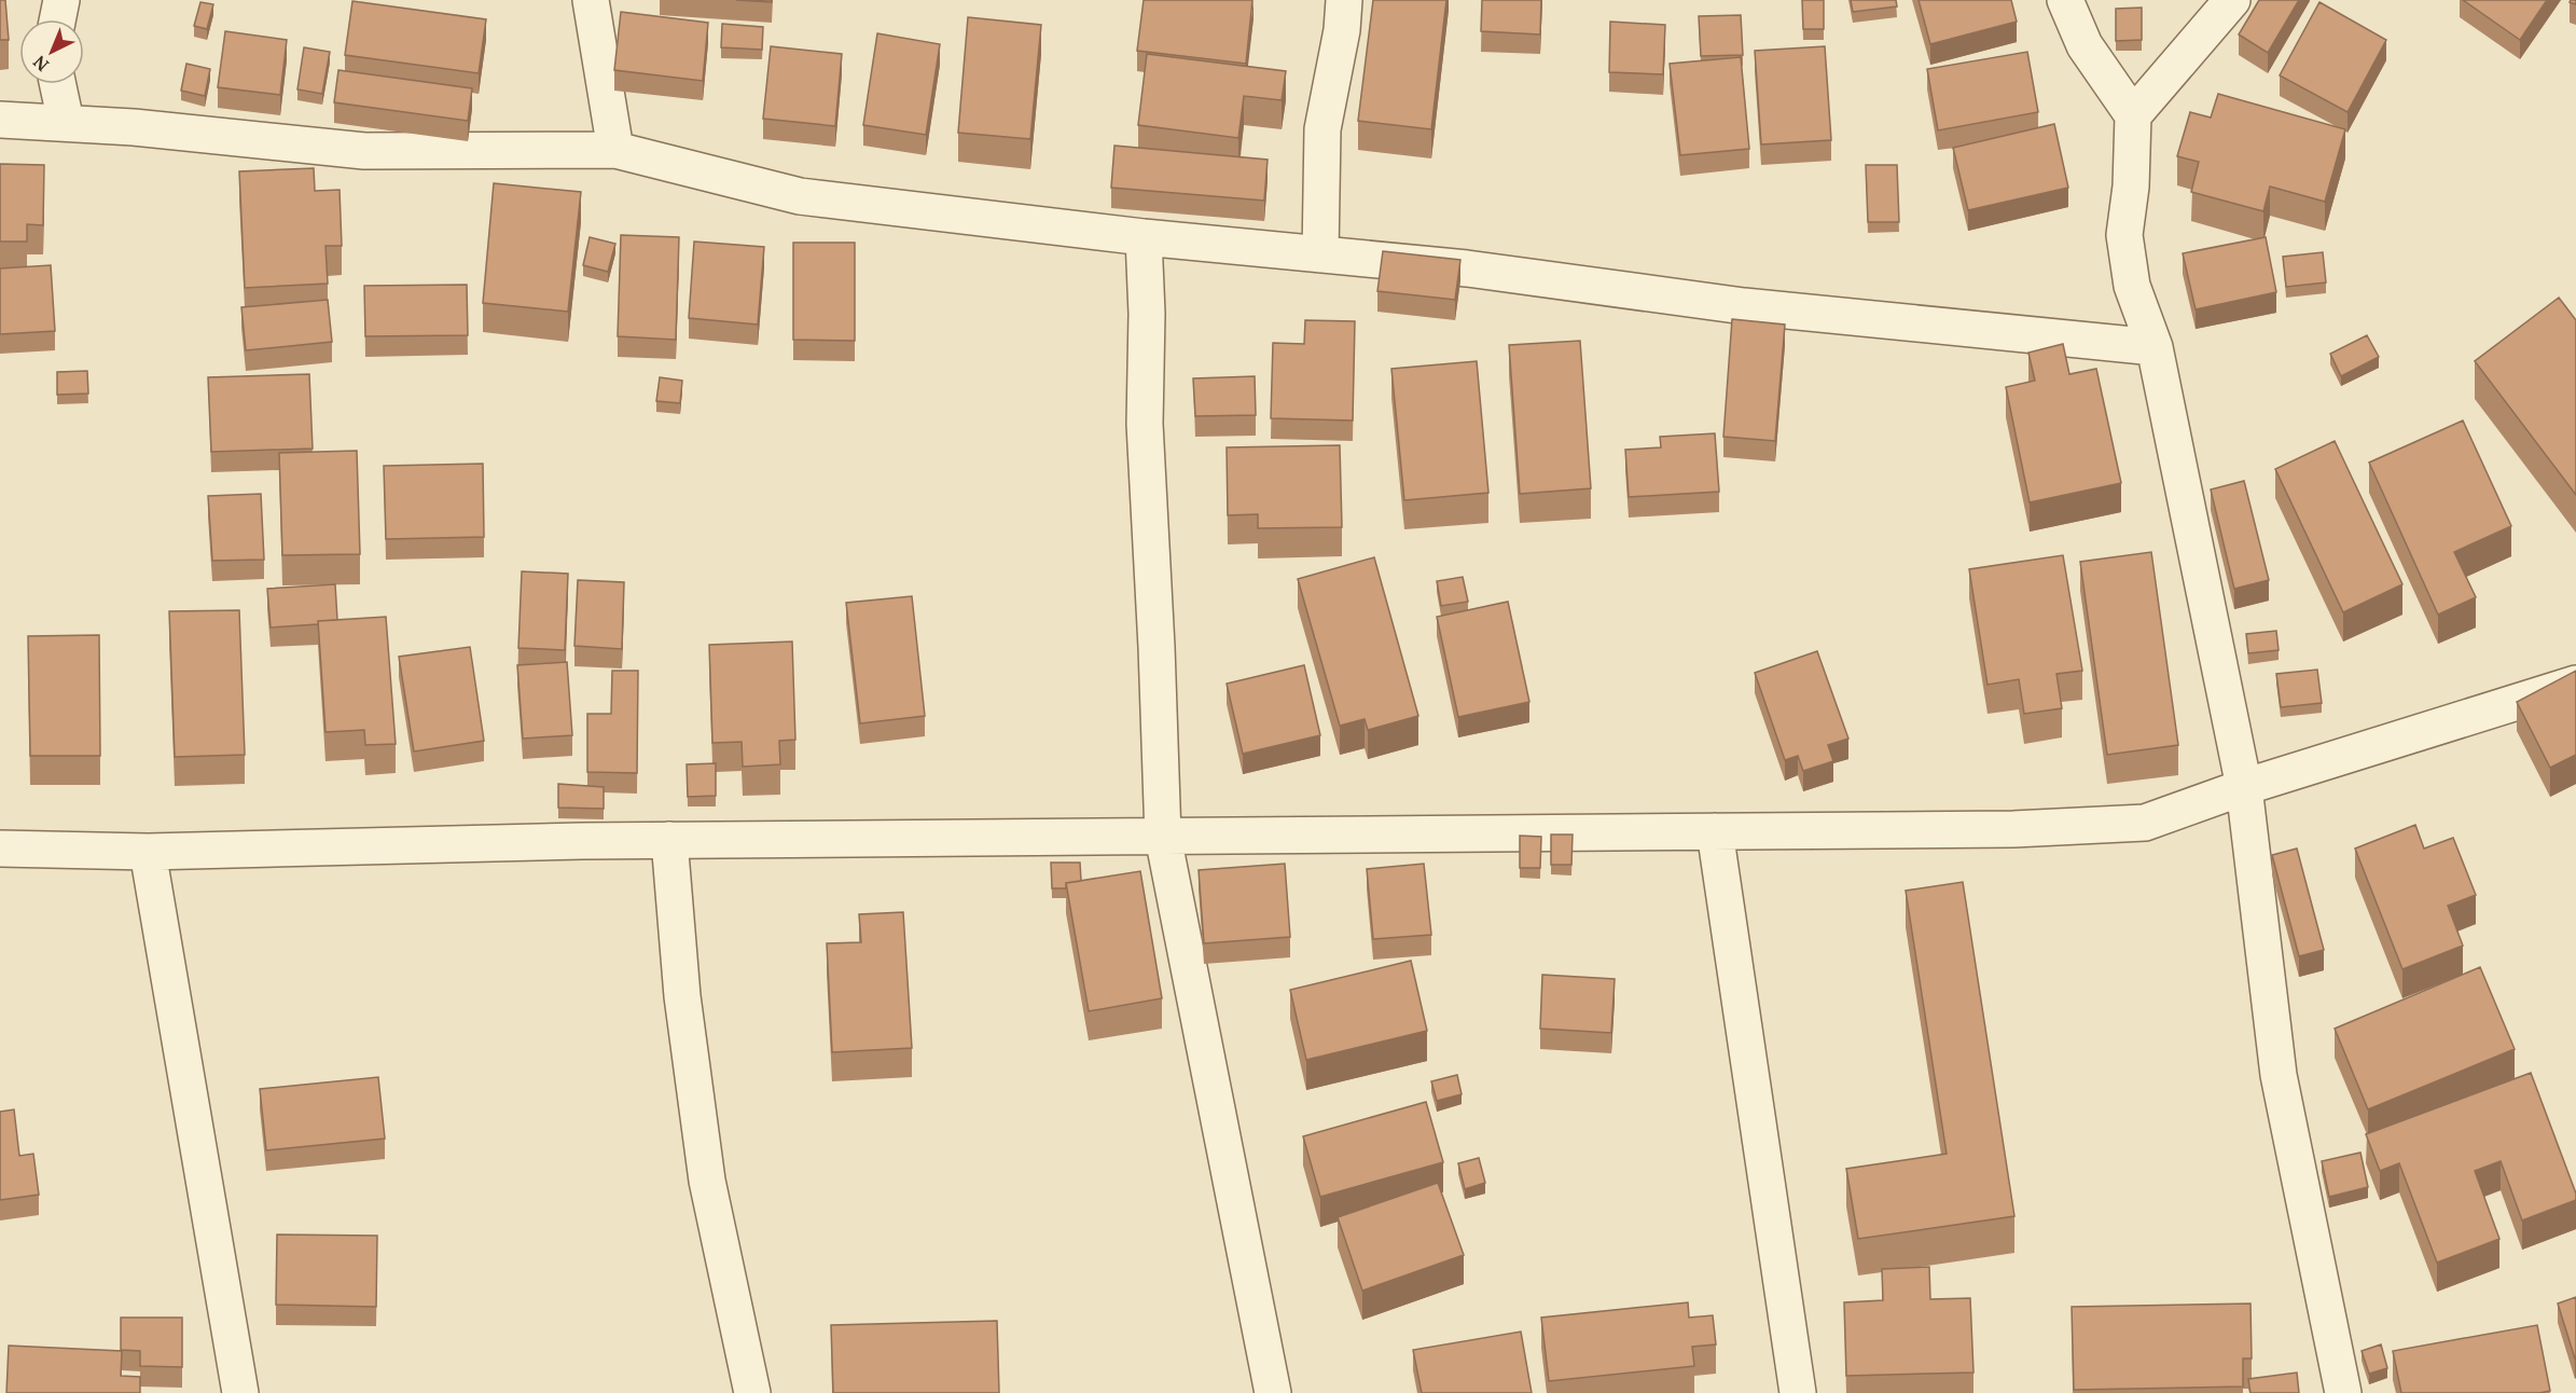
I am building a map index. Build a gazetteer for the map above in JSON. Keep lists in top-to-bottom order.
{
  "north": "bottom left"
}
